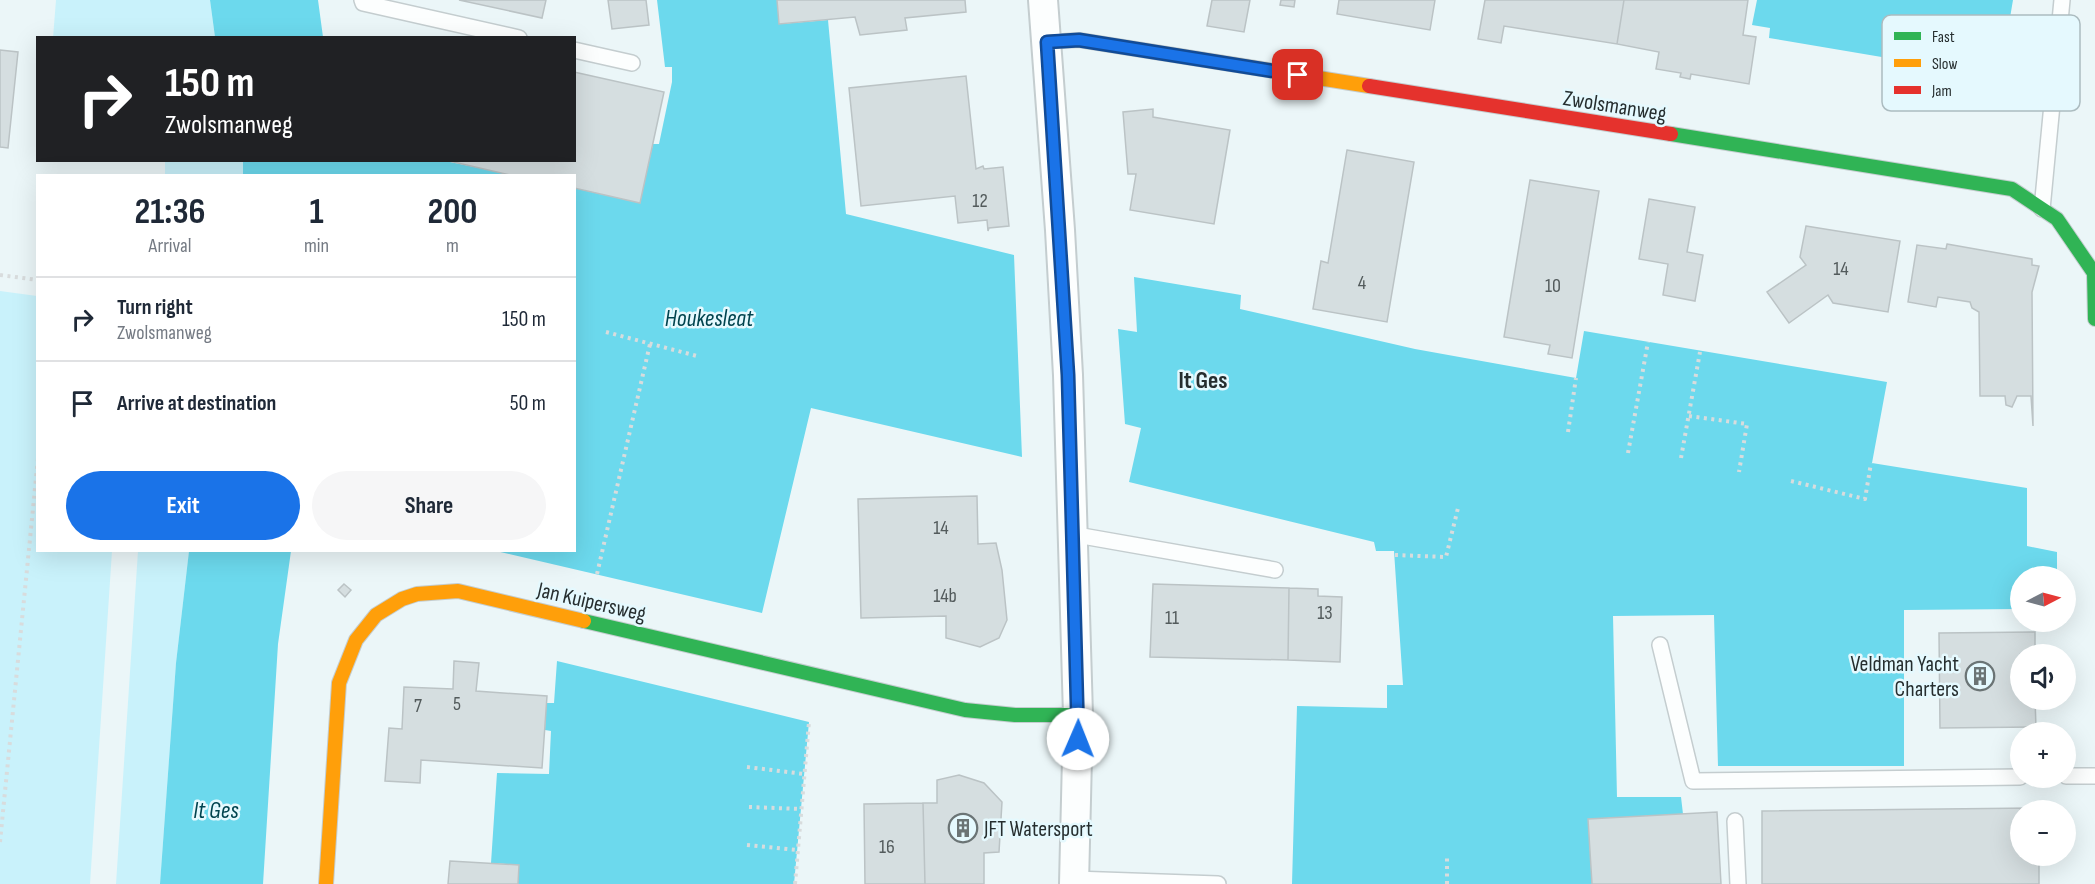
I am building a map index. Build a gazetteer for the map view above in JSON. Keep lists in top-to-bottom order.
{
  "streets": {
    "street": ["Zwolsmanweg", "Jan Kuipersweg"]
  },
  "districts": ["It Ges"],
  "water": ["Houkesleat", "It Ges"],
  "places": {
    "building": ["Veldman Yacht Charters", "JFT Watersport"]
  },
  "house_numbers": [
    "12",
    "14",
    "4",
    "10",
    "14",
    "14b",
    "13",
    "11",
    "5",
    "7",
    "16"
  ],
  "legend": ["Fast", "Slow", "Jam"],
  "north": "right",
  "page": {
    "turn": ["150 m", "Zwolsmanweg"],
    "eta": [
      "21:36",
      "Arrival",
      "1",
      "min",
      "200",
      "m"
    ],
    "list": [
      {
        "name": "Turn right",
        "note": "Zwolsmanweg",
        "value": "150 m"
      },
      {
        "name": "Arrive at destination",
        "value": "50 m"
      }
    ],
    "buttons": ["Exit", "Share"],
    "map_buttons": ["+", "−"]
  }
}
